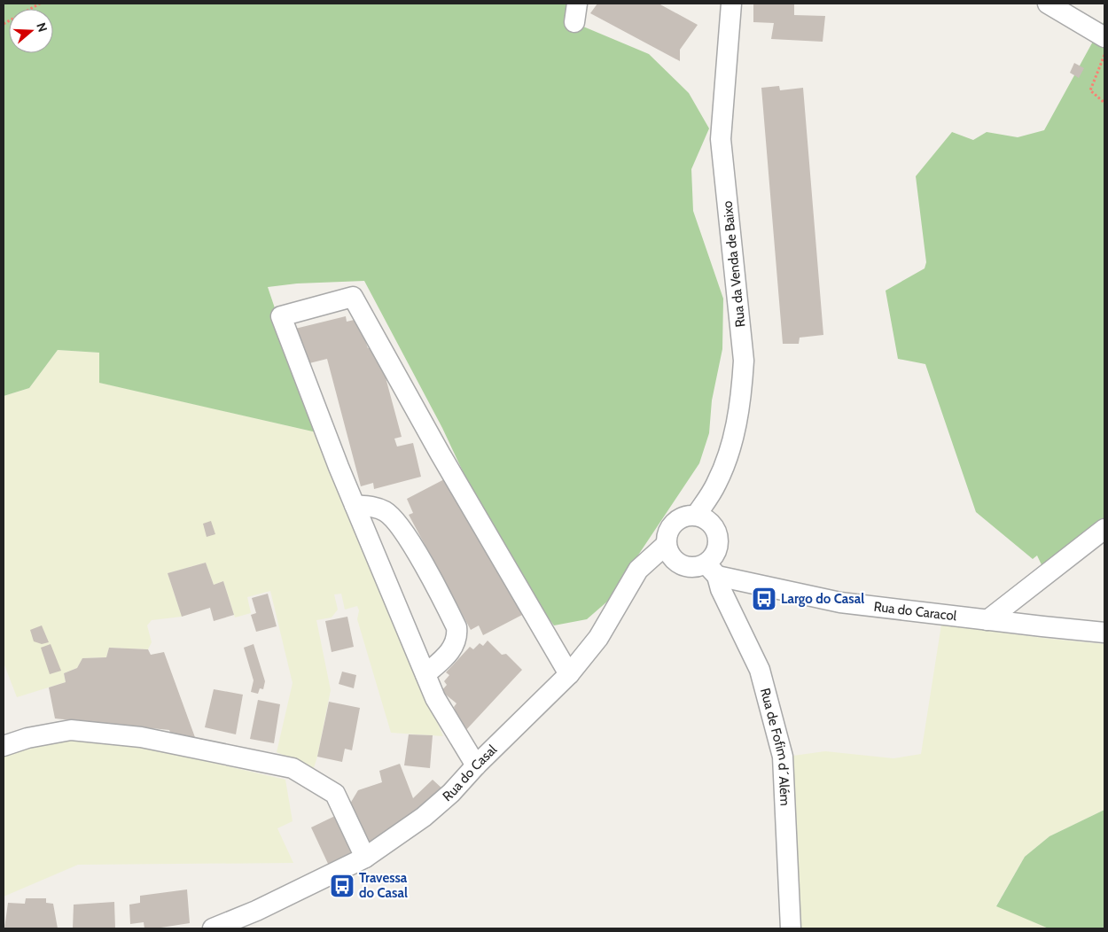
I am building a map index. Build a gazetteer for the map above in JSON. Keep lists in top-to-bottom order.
{
  "streets": {
    "street": [
      "Rua da Venda de Baixo",
      "Rua do Caracol",
      "Rua de Fofim d´Além",
      "Rua do Casal"
    ]
  },
  "crossings": [
    ["Rua da Venda de Baixo", "Rua do Caracol"],
    ["Rua da Venda de Baixo", "Rua de Fofim d´Além"],
    ["Rua da Venda de Baixo", "Rua do Casal"],
    ["Rua do Caracol", "Rua de Fofim d´Além"],
    ["Rua do Caracol", "Rua do Casal"],
    ["Rua de Fofim d´Além", "Rua do Casal"]
  ],
  "places": {
    "bus stop": ["Largo do Casal", "Travessa do Casal"]
  },
  "north": "right"
}
